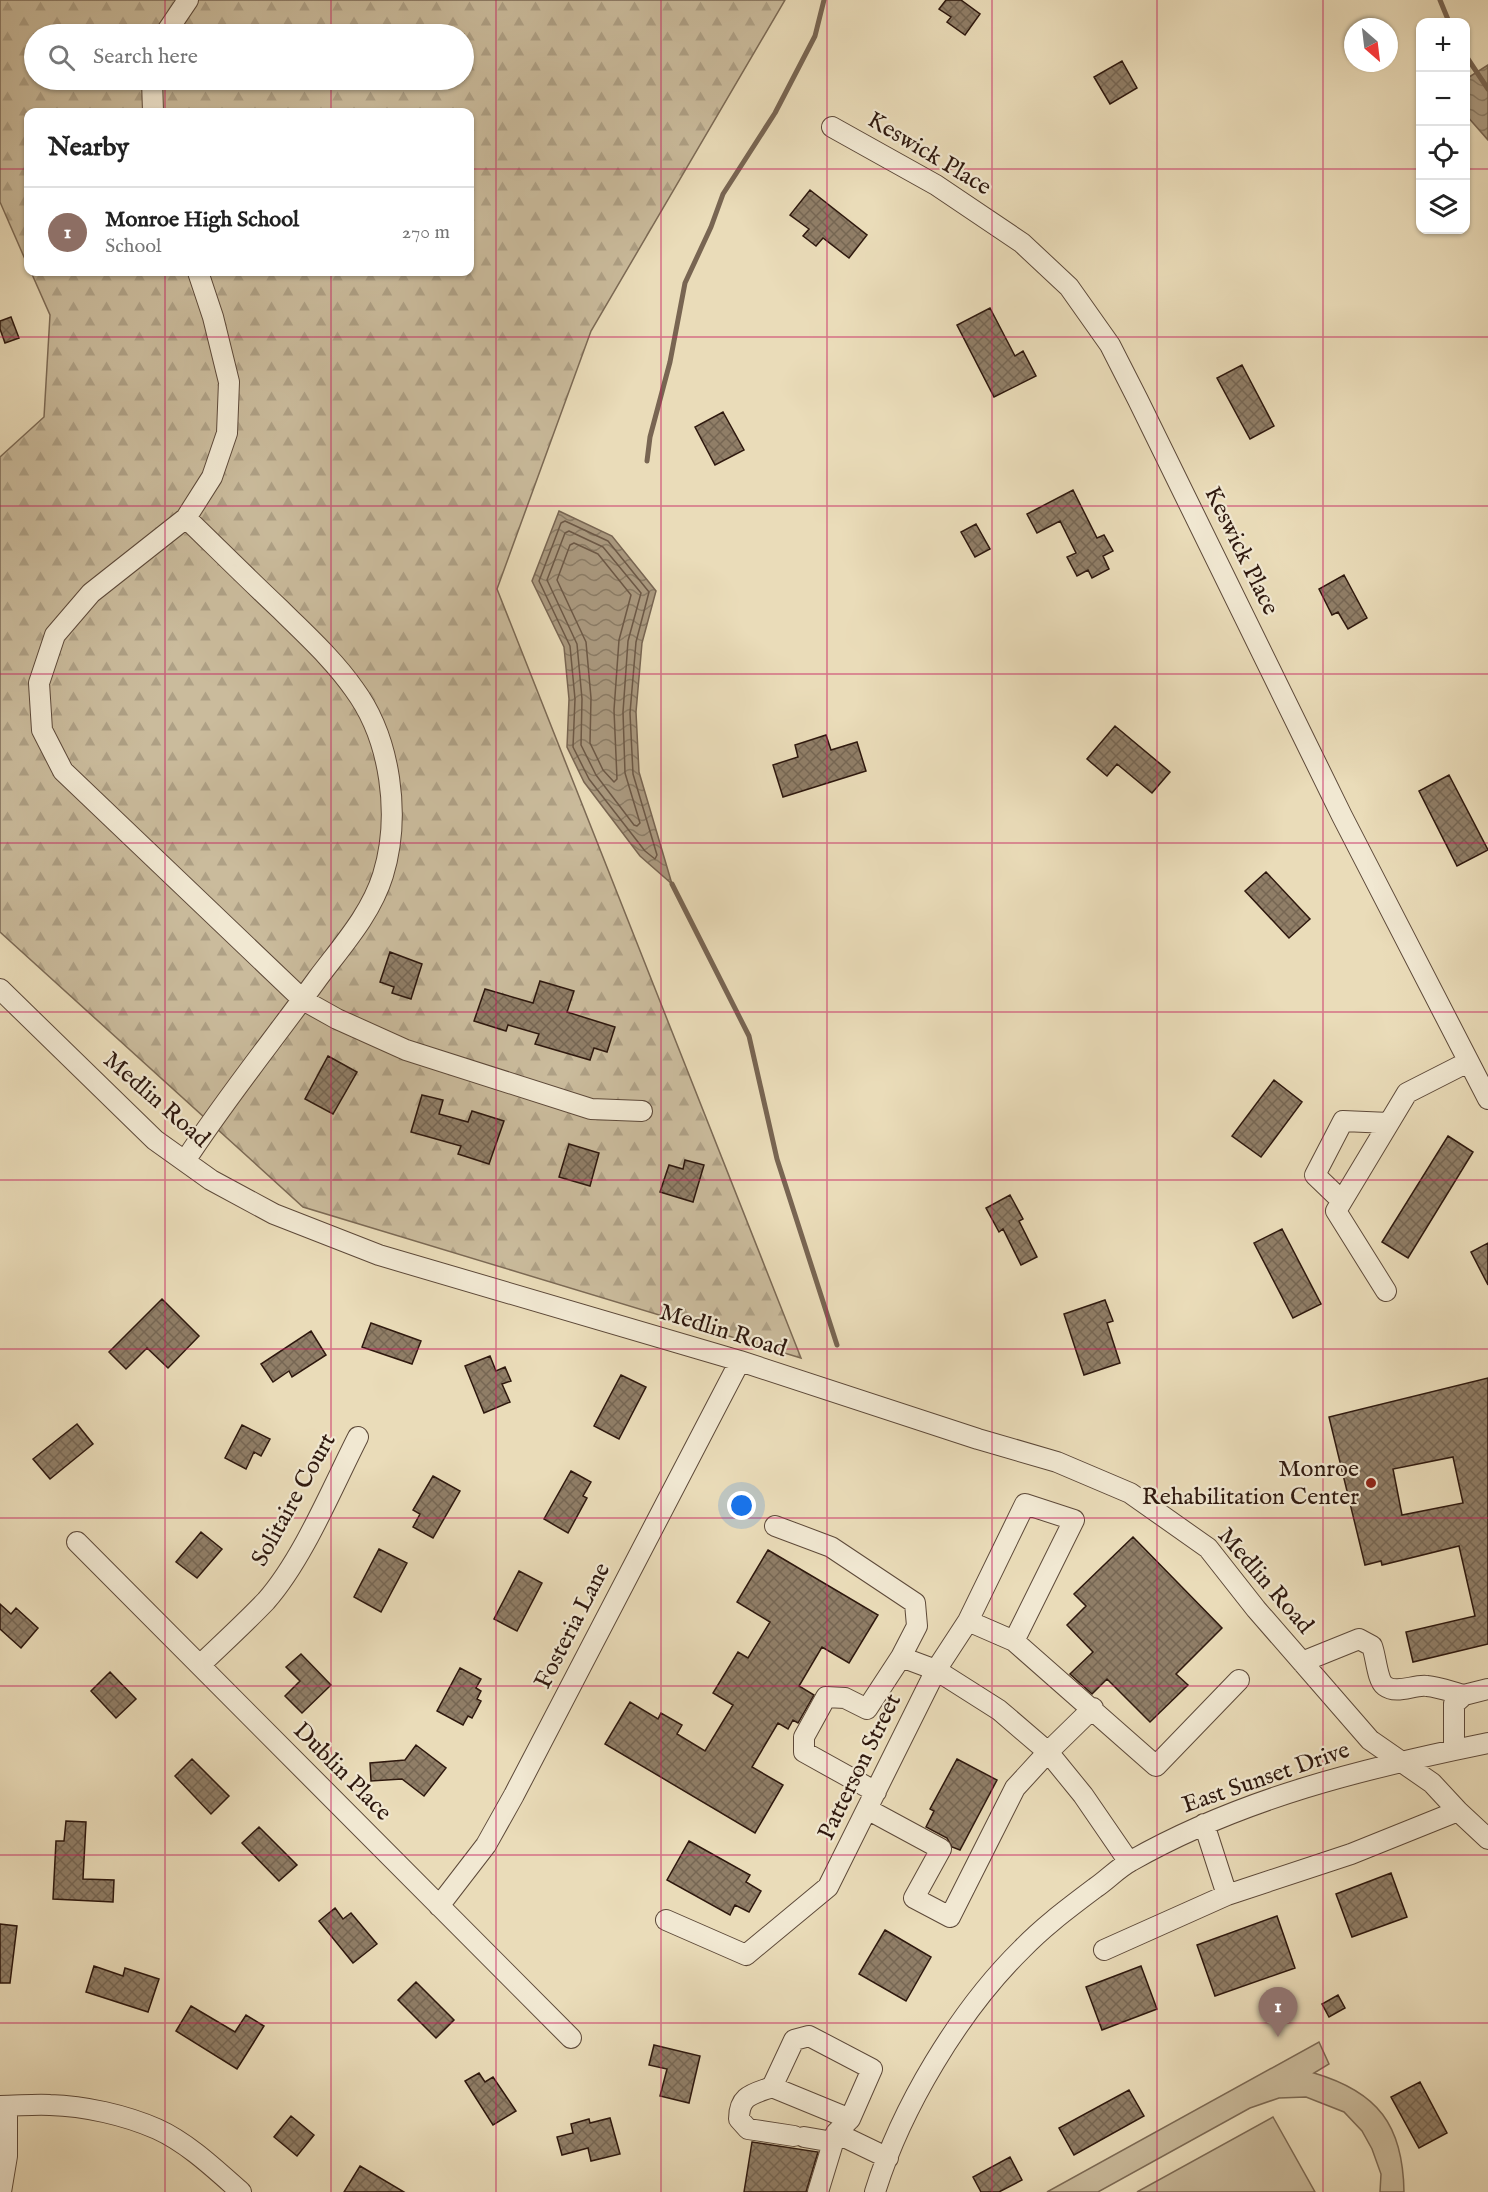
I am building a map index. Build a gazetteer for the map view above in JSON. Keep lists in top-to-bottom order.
{
  "streets": {
    "street": [
      "Keswick Place",
      "Medlin Road",
      "Solitaire Court",
      "Fosteria Lane",
      "Patterson Street",
      "Dublin Place",
      "East Sunset Drive"
    ]
  },
  "crossings": [
    ["Medlin Road", "Fosteria Lane"],
    ["Medlin Road", "East Sunset Drive"],
    ["Solitaire Court", "Dublin Place"],
    ["Fosteria Lane", "Dublin Place"]
  ],
  "places": ["Monroe Rehabilitation Center"],
  "north": "bottom right",
  "page": {
    "map_buttons": ["+", "−"],
    "search": "Search here",
    "heading": "Nearby",
    "list": [
      {
        "mark": "1",
        "name": "Monroe High School",
        "note": "School",
        "value": "270 m"
      }
    ],
    "pins": "1"
  }
}
